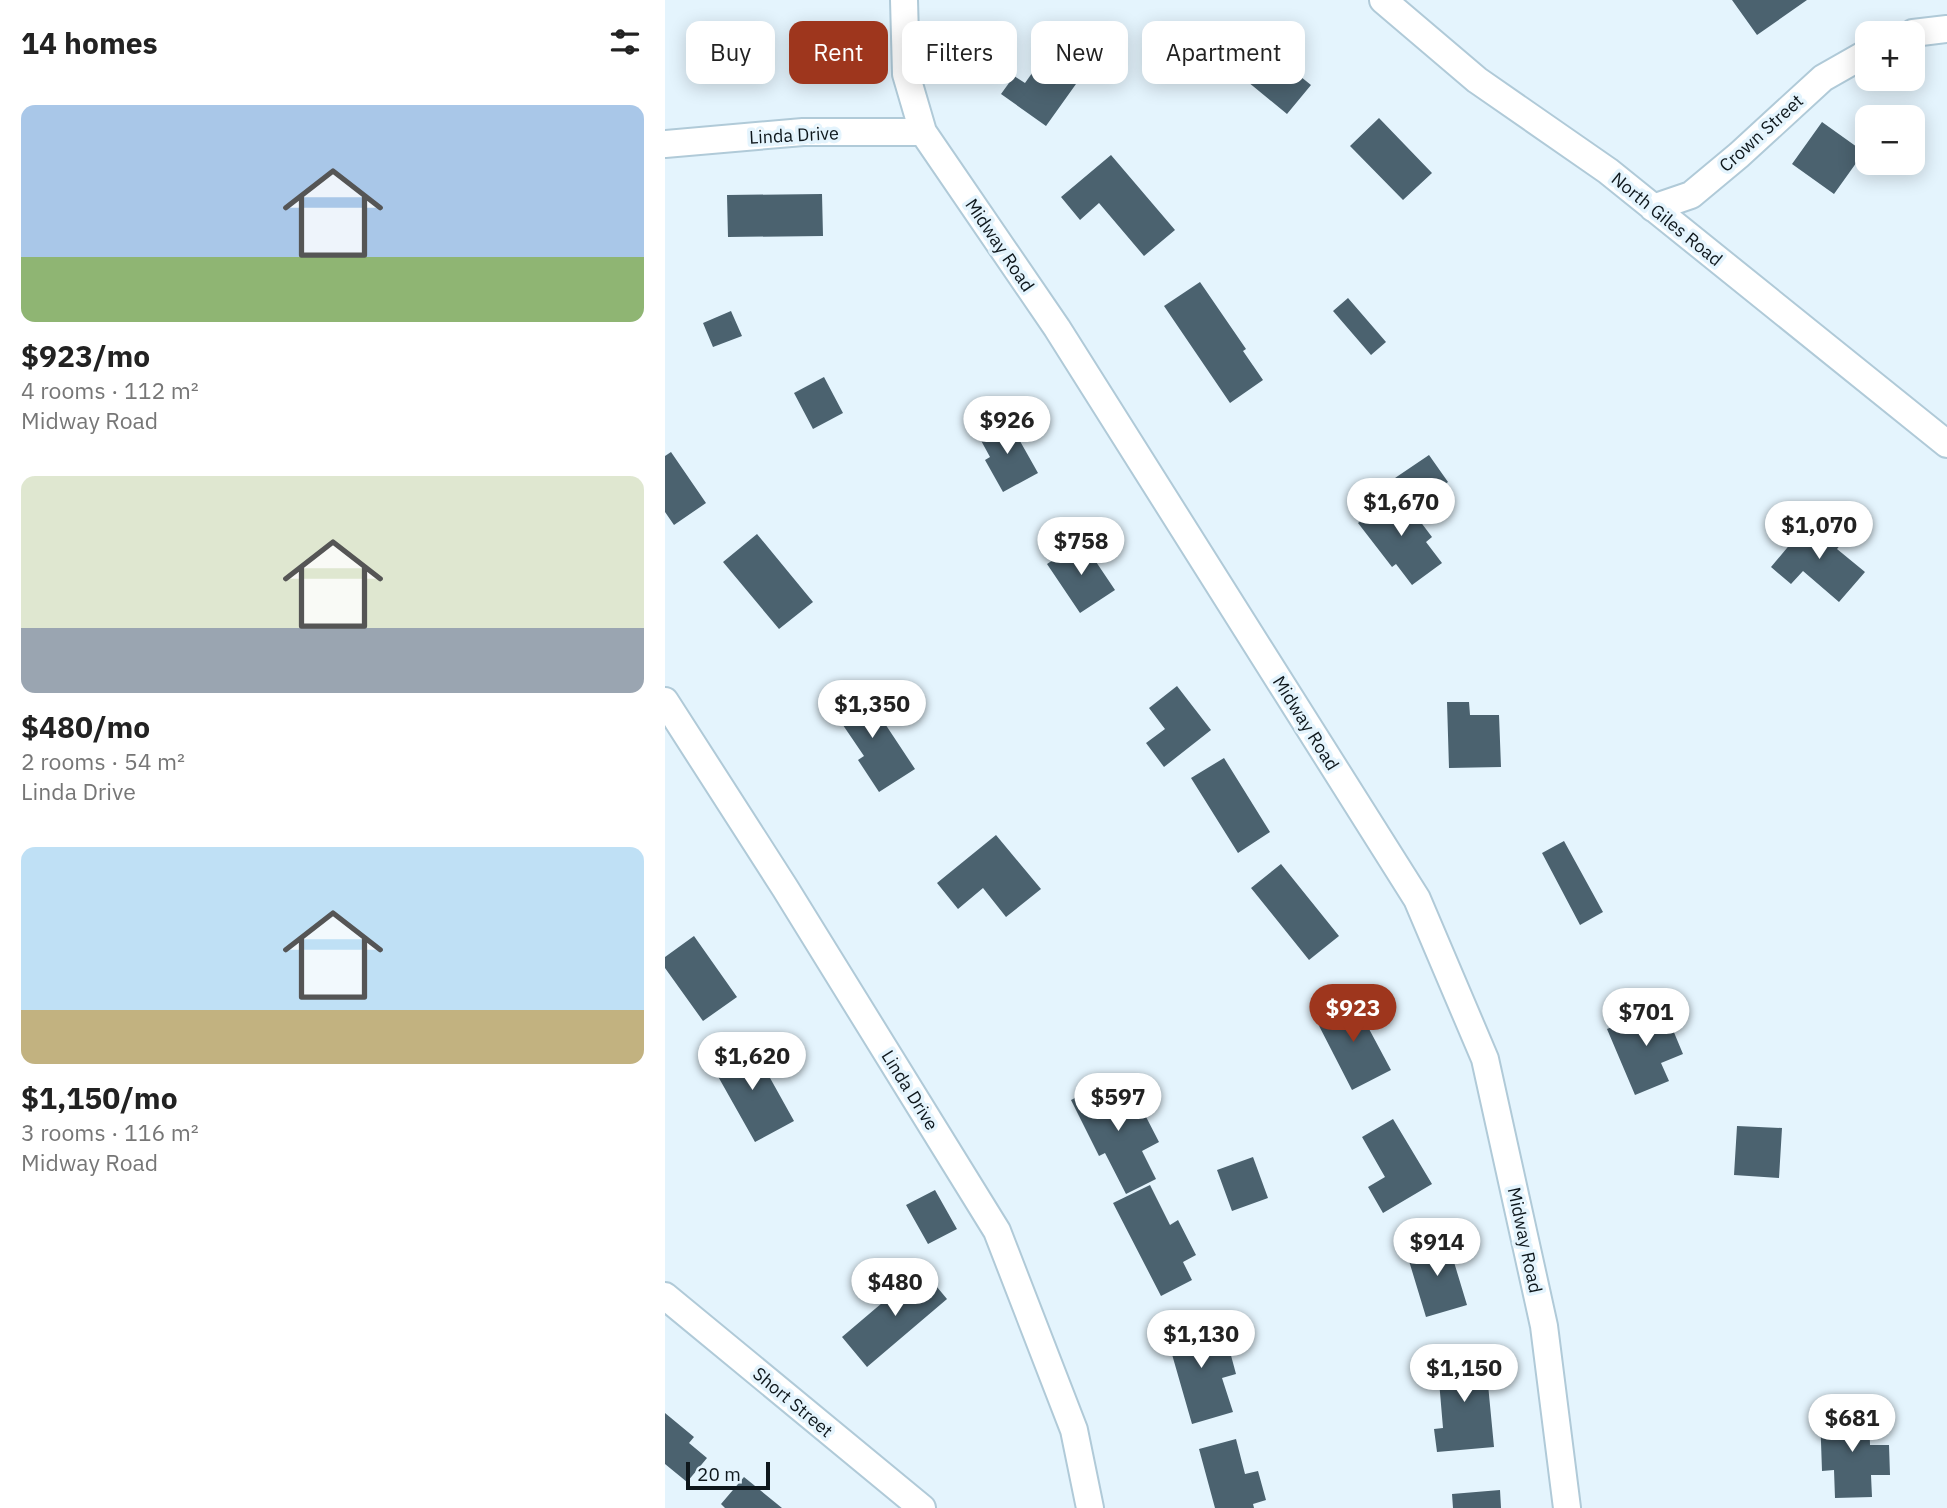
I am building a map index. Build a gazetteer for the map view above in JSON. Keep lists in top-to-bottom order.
{
  "streets": {
    "street": [
      "Crown Street",
      "Linda Drive",
      "North Giles Road",
      "Midway Road",
      "Short Street"
    ]
  },
  "crossings": [
    ["Crown Street", "North Giles Road"],
    ["Linda Drive", "Midway Road"]
  ],
  "scale_bar": "20 m",
  "page": {
    "heading": "14 homes",
    "map_buttons": ["+", "−"],
    "chip": [
      "Buy",
      "Rent",
      "Filters",
      "New",
      "Apartment"
    ],
    "list": [
      {
        "name": "$923/mo",
        "note": "4 rooms · 112 m² · Midway Road"
      },
      {
        "name": "$480/mo",
        "note": "2 rooms · 54 m² · Linda Drive"
      },
      {
        "name": "$1,150/mo",
        "note": "3 rooms · 116 m² · Midway Road"
      }
    ],
    "price": [
      "$926",
      "$1,670",
      "$1,070",
      "$758",
      "$1,350",
      "$923",
      "$701",
      "$1,620",
      "$597",
      "$914",
      "$480",
      "$1,130",
      "$1,150",
      "$681"
    ],
    "scale": "20 m"
  }
}
